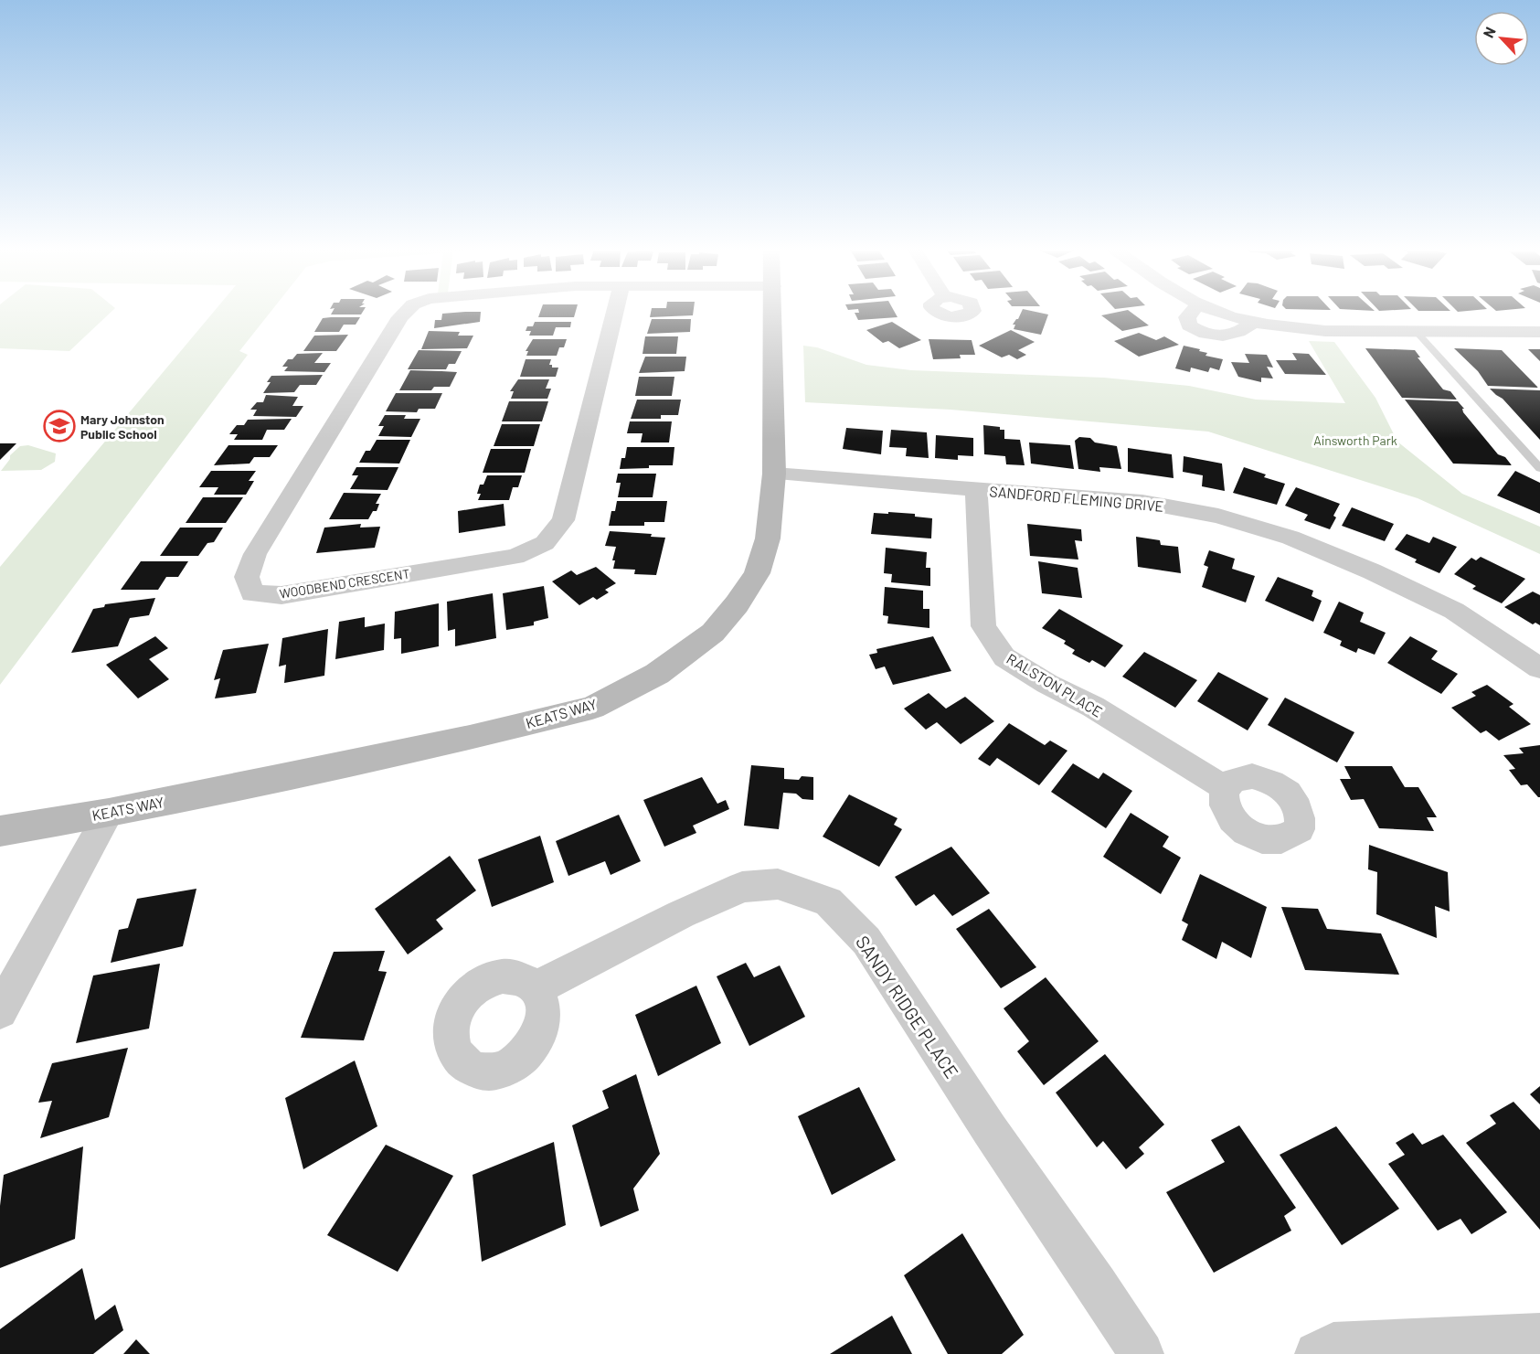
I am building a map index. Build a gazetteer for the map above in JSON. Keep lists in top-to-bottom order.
{
  "streets": {
    "street": [
      "SANDFORD FLEMING DRIVE",
      "WOODBEND CRESCENT",
      "RALSTON PLACE",
      "KEATS WAY",
      "SANDY RIDGE PLACE"
    ]
  },
  "crossings": [
    ["SANDFORD FLEMING DRIVE", "RALSTON PLACE"],
    ["SANDFORD FLEMING DRIVE", "KEATS WAY"]
  ],
  "parks": ["Ainsworth Park"],
  "places": {
    "school or university": ["Mary Johnston Public School"]
  },
  "north": "top left"
}
